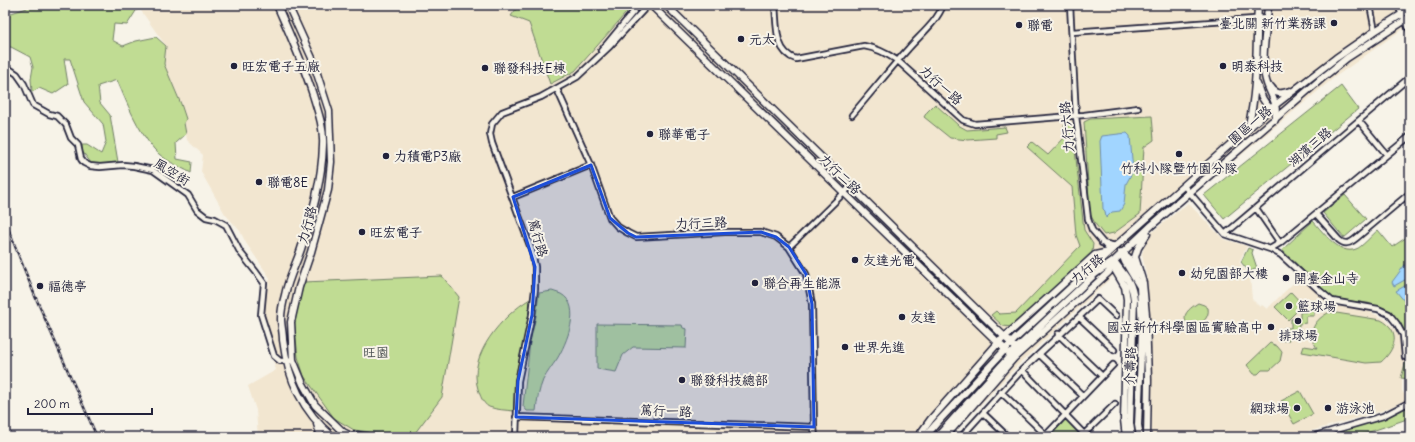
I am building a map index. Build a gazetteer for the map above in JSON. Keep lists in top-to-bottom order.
{
  "streets": {
    "street": [
      "力行一路",
      "園區一路",
      "力行六路",
      "湖濱三路",
      "風空街",
      "力行二路",
      "力行三路",
      "力行路",
      "篤行路",
      "介壽路",
      "篤行一路"
    ]
  },
  "crossings": [
    ["力行一路", "力行六路"],
    ["園區一路", "力行路"],
    ["園區一路", "介壽路"],
    ["力行六路", "力行路"],
    ["力行六路", "介壽路"],
    ["風空街", "力行路"],
    ["力行二路", "力行路"],
    ["力行三路", "篤行路"],
    ["力行三路", "篤行一路"],
    ["力行路", "介壽路"],
    ["篤行路", "篤行一路"]
  ],
  "parks": ["旺園"],
  "places": [
    "臺北關 新竹業務課",
    "聯電",
    "元太",
    "旺宏電子五廠",
    "明泰科技",
    "聯發科技E棟",
    "聯華電子",
    "竹科小隊暨竹園分隊",
    "力積電P3廠",
    "聯電8E",
    "旺宏電子",
    "友達光電",
    "幼兒園部大樓",
    "開臺金山寺",
    "聯合再生能源",
    "福德亭",
    "籃球場",
    "友達",
    "排球場",
    "國立新竹科學園區實驗高中",
    "世界先進",
    "聯發科技總部",
    "網球場",
    "游泳池"
  ],
  "scale_bar": "200 m"
}
